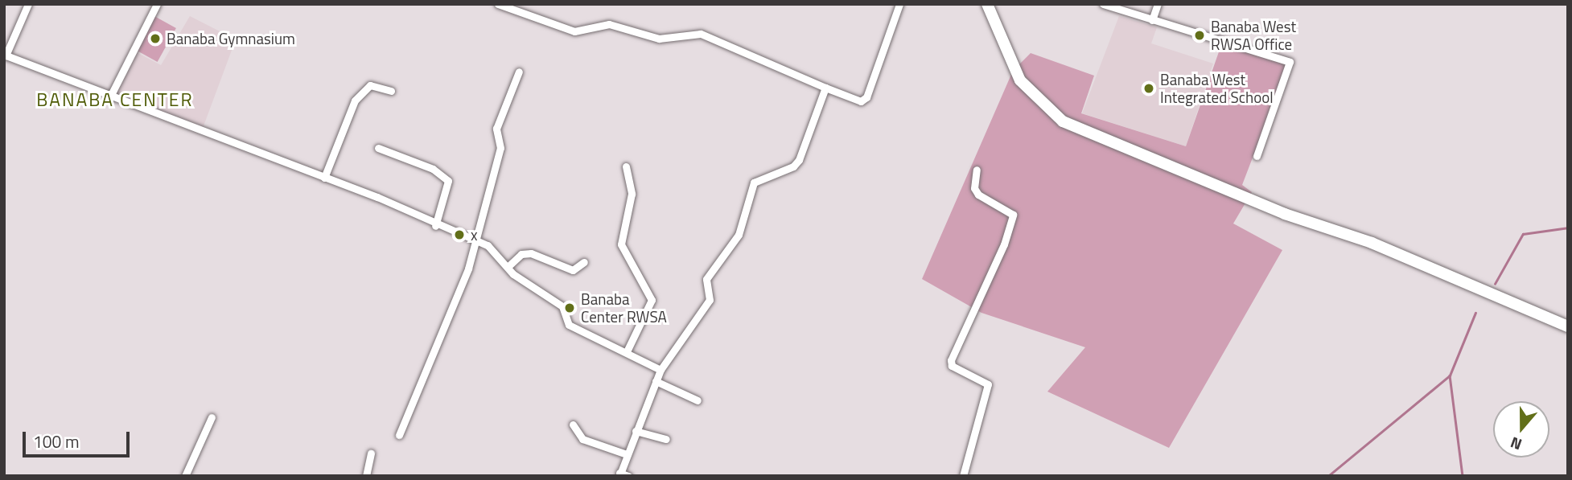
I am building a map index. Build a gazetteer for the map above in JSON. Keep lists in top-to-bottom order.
{
  "districts": ["BANABA CENTER"],
  "places": [
    "Banaba West RWSA Office",
    "Banaba Gymnasium",
    "Banaba West Integrated School",
    "x",
    "Banaba Center RWSA"
  ],
  "scale_bar": "100 m",
  "north": "bottom"
}
